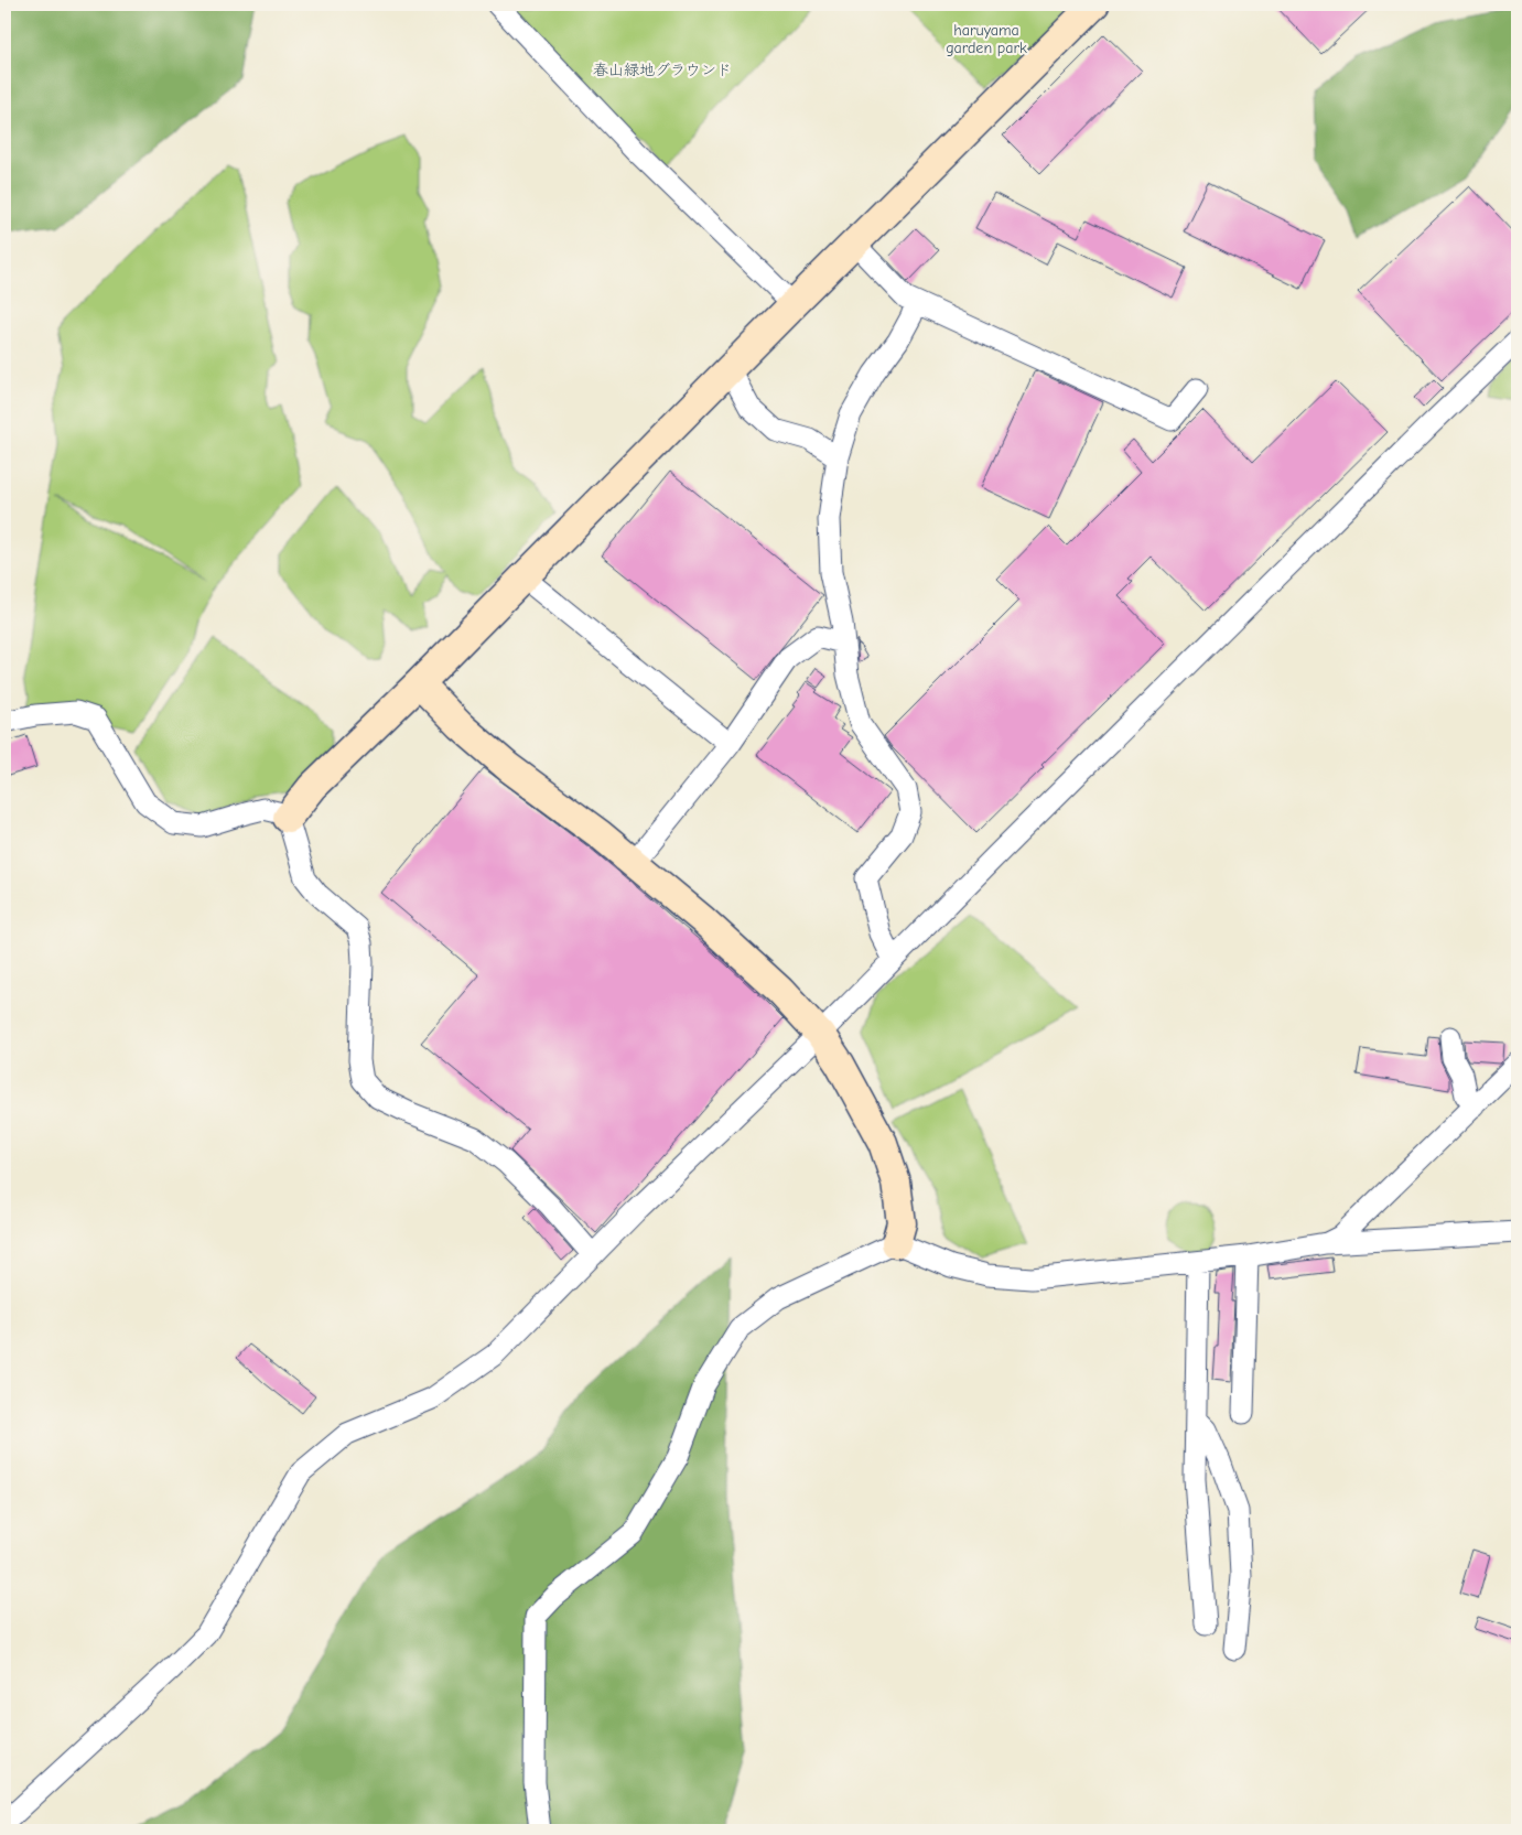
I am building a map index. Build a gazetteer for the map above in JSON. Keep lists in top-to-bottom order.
{
  "parks": ["haruyama garden park", "春山緑地グラウンド"]
}
